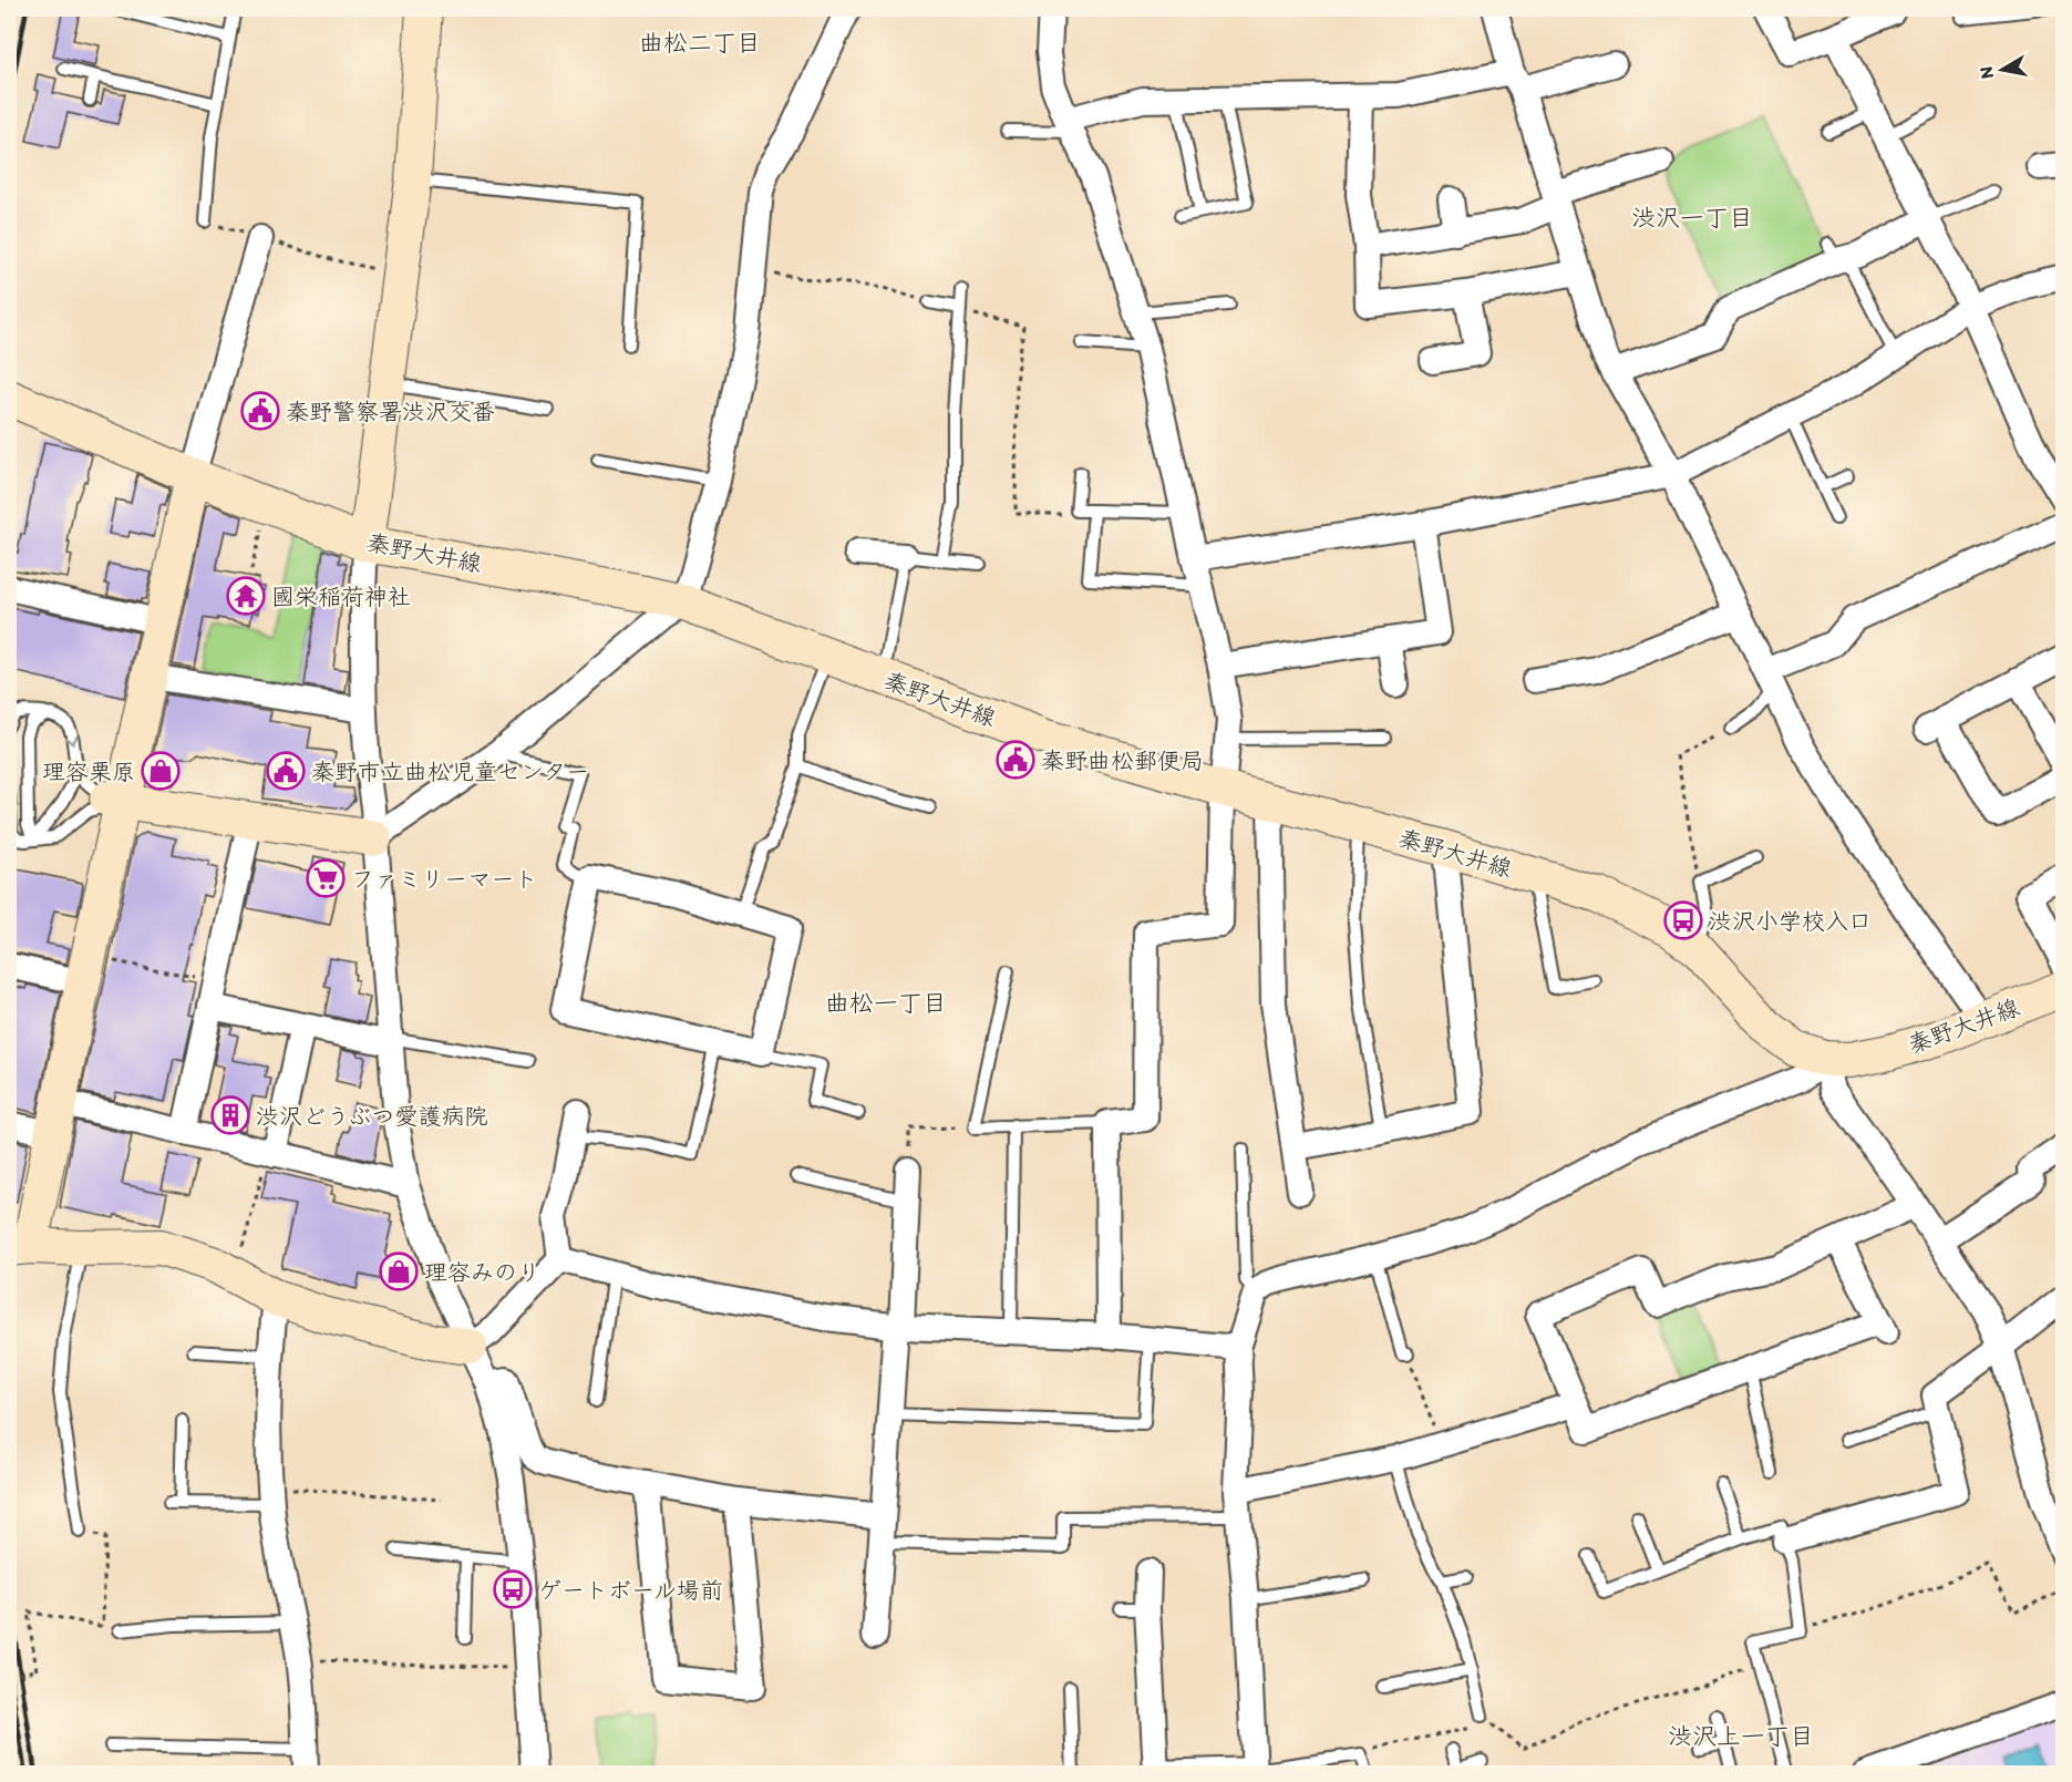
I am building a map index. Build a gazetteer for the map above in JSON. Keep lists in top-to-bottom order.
{
  "streets": {
    "main road": ["秦野大井線"]
  },
  "districts": [
    "曲松二丁目",
    "渋沢一丁目",
    "曲松一丁目",
    "渋沢上一丁目"
  ],
  "places": {
    "public building": ["秦野警察署渋沢交番", "秦野曲松郵便局", "秦野市立曲松児童センター"],
    "temple": ["國栄稲荷神社"],
    "shop": ["理容栗原", "理容みのり"],
    "supermarket": ["ファミリーマート"],
    "bus stop": ["渋沢小学校入口", "ゲートボール場前"],
    "building": ["渋沢どうぶつ愛護病院"]
  },
  "north": "left"
}
